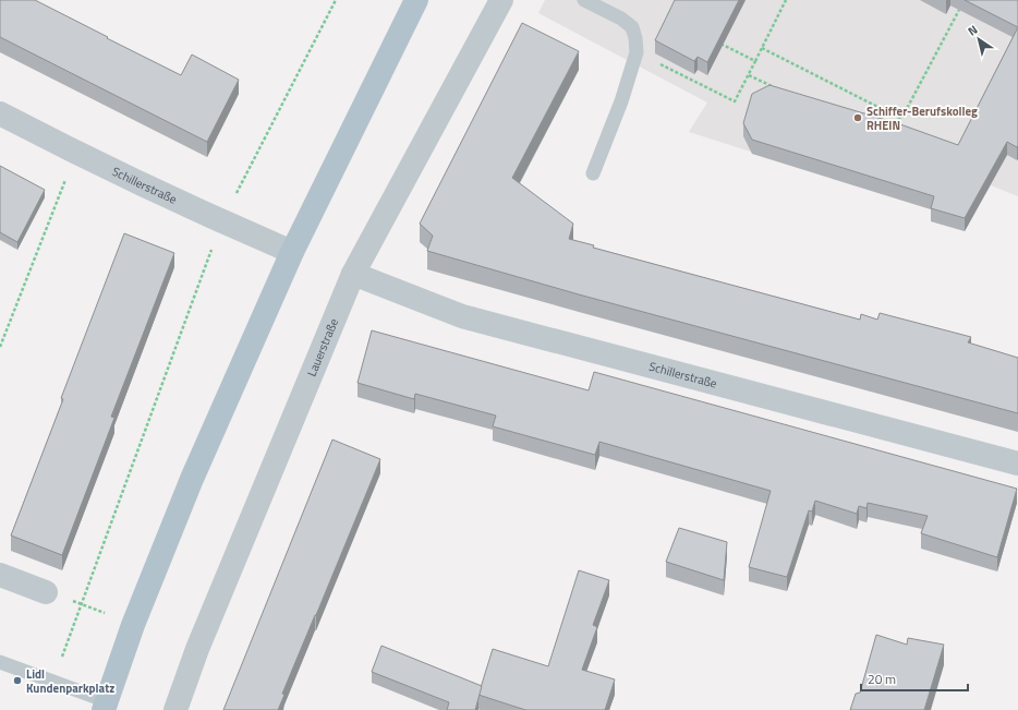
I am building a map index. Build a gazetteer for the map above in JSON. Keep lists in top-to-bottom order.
{
  "streets": {
    "street": ["Schillerstraße", "Lauerstraße"]
  },
  "crossings": [
    ["Schillerstraße", "Lauerstraße"]
  ],
  "places": ["Schiffer-Berufskolleg RHEIN", "Lidl Kundenparkplatz"],
  "scale_bar": "20 m",
  "north": "top left"
}
